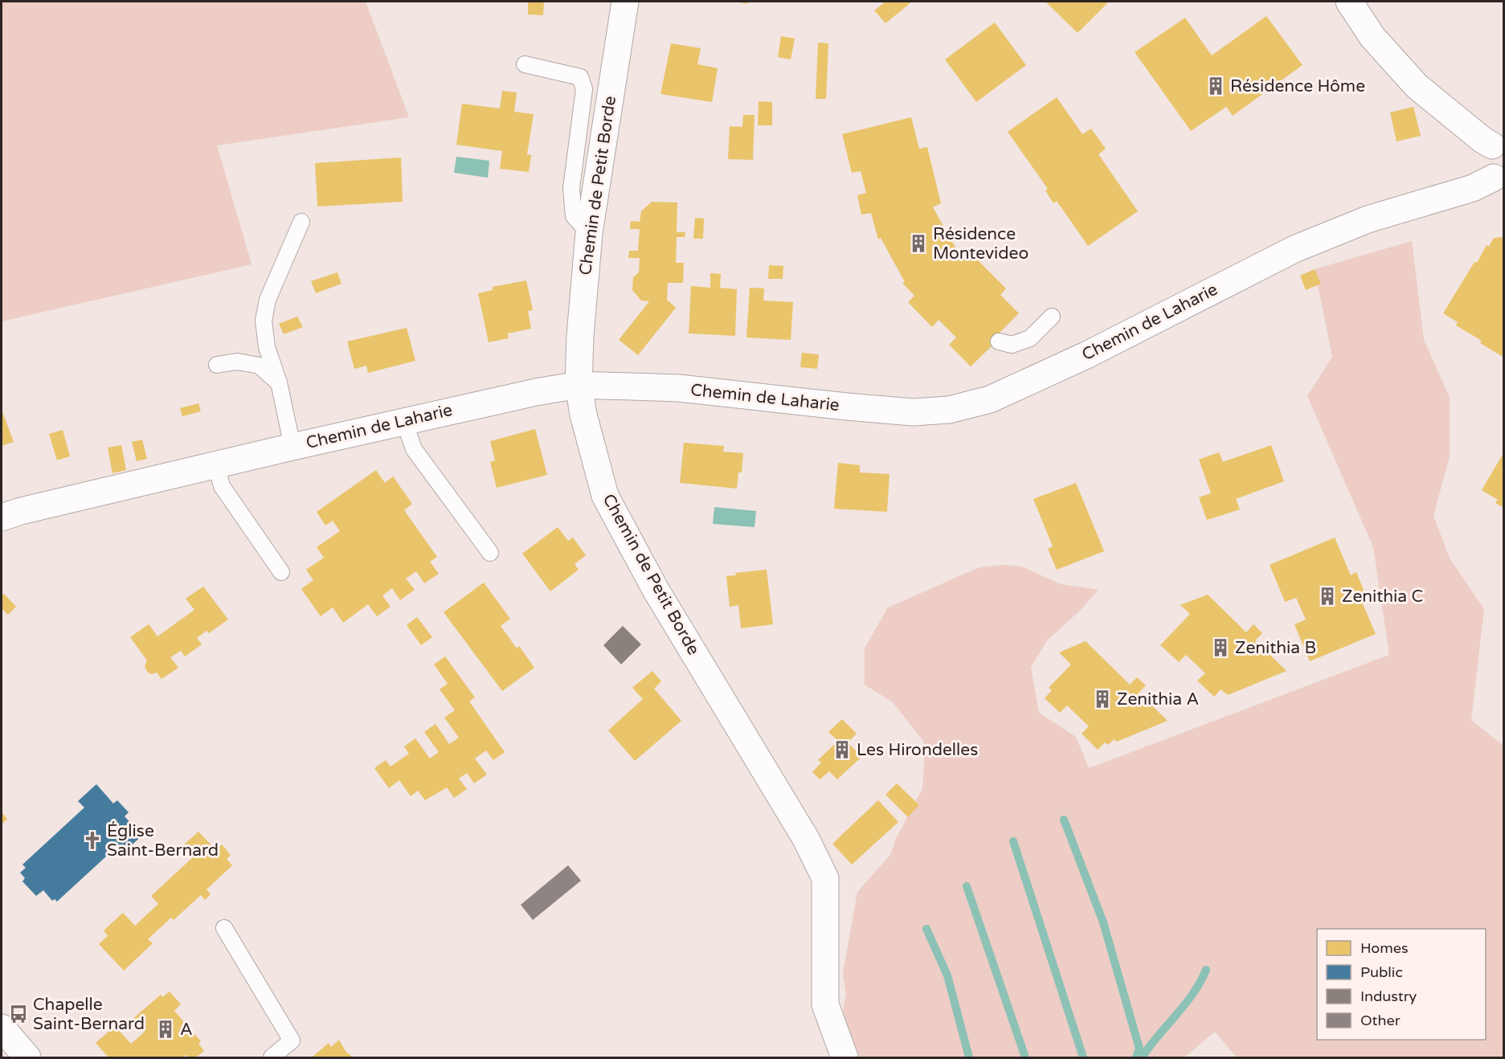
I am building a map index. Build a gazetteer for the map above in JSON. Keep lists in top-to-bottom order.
{
  "streets": {
    "street": ["Chemin de Petit Borde", "Chemin de Laharie"]
  },
  "crossings": [
    ["Chemin de Petit Borde", "Chemin de Laharie"]
  ],
  "places": {
    "building": [
      "Résidence Hôme",
      "Résidence Montevideo",
      "Zenithia C",
      "Zenithia B",
      "Zenithia A",
      "Les Hirondelles",
      "A"
    ],
    "church": ["Église Saint-Bernard"],
    "bus stop": ["Chapelle Saint-Bernard"]
  },
  "legend": [
    "Homes",
    "Public",
    "Industry",
    "Other"
  ]
}
